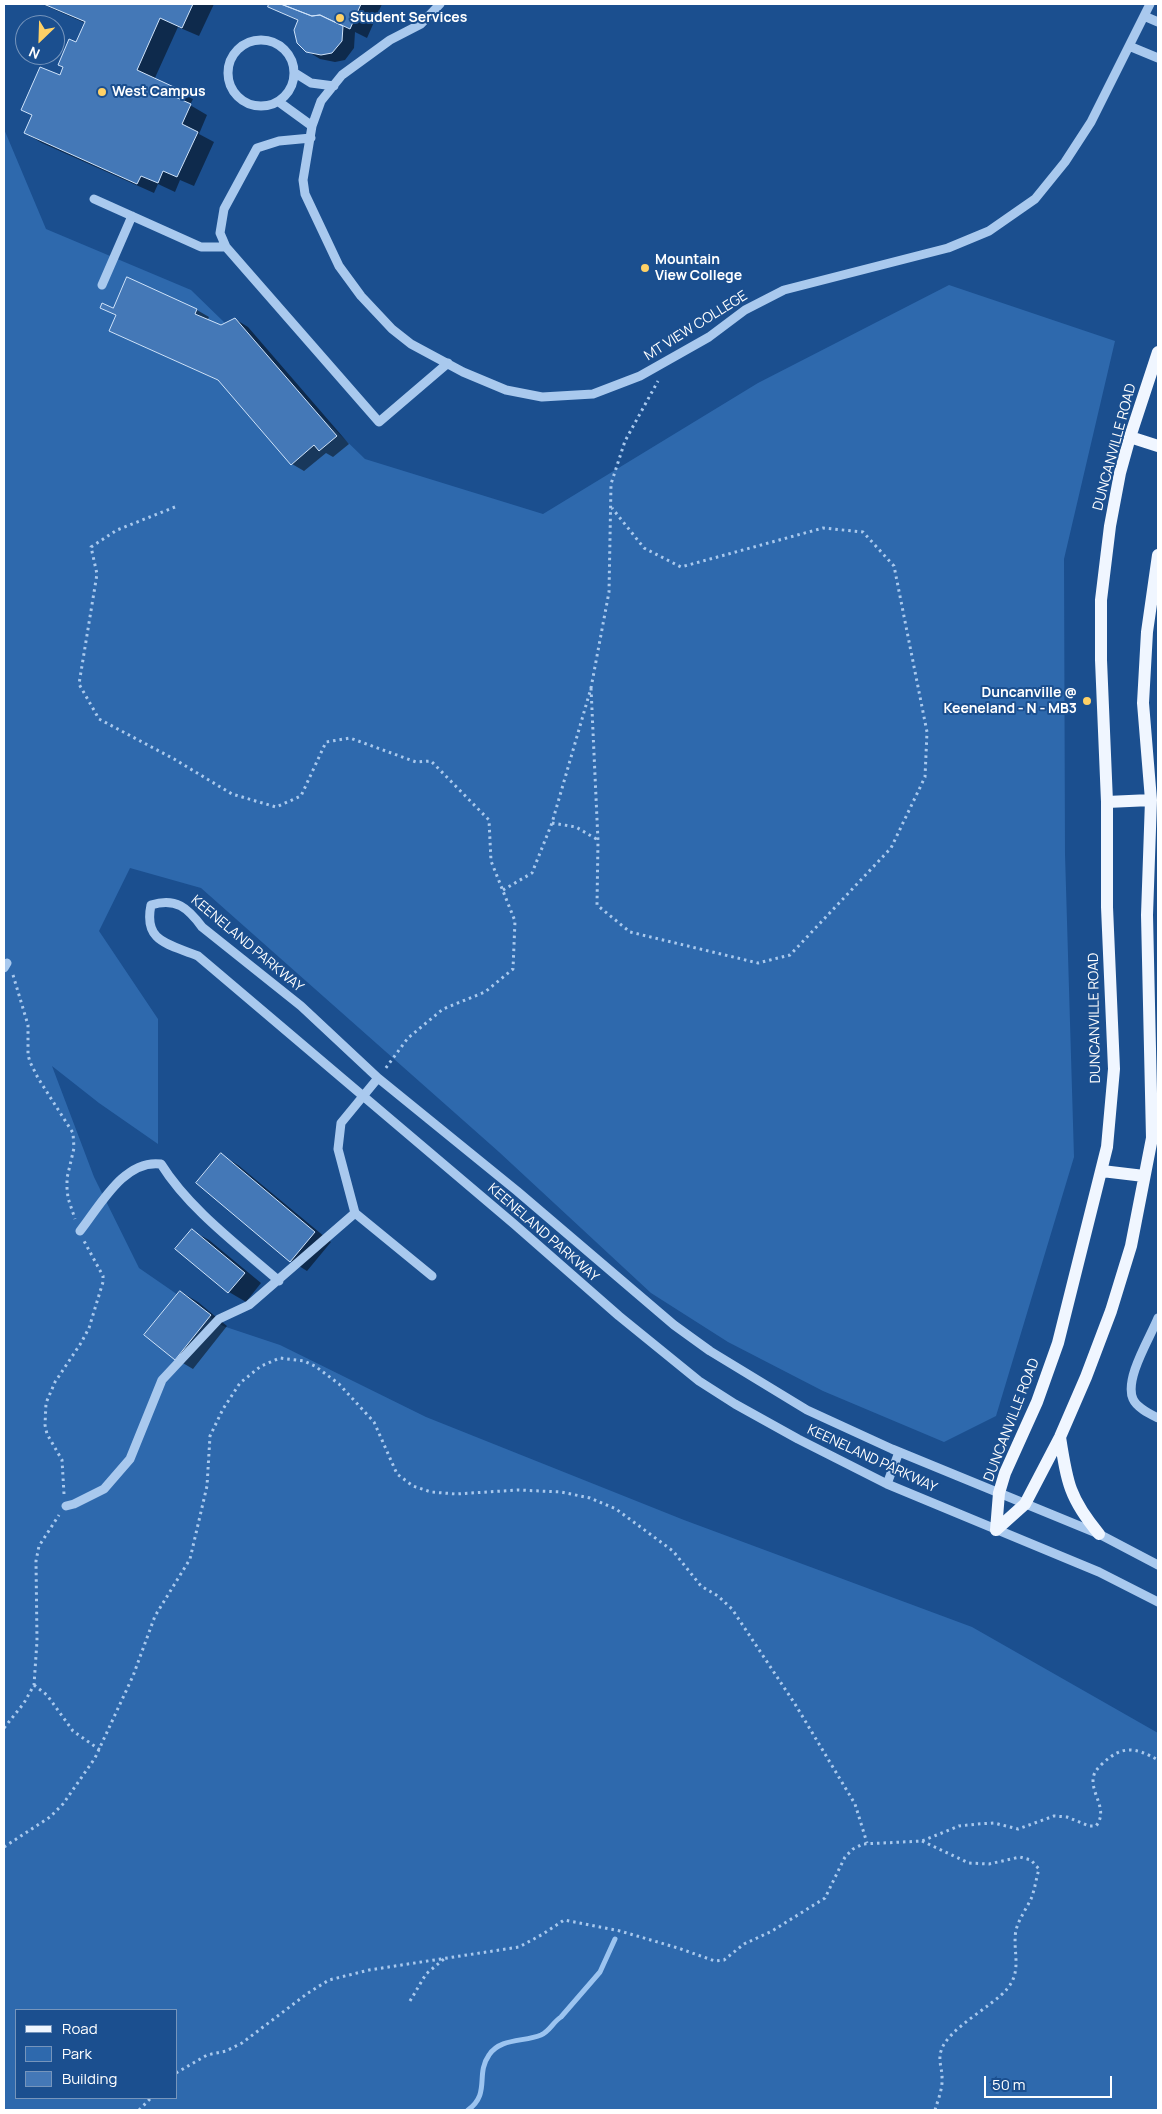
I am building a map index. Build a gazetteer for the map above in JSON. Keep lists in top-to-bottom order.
{
  "streets": {
    "main road": ["DUNCANVILLE ROAD"],
    "street": ["MT VIEW COLLEGE", "KEENELAND PARKWAY"]
  },
  "crossings": [
    ["DUNCANVILLE ROAD", "KEENELAND PARKWAY"]
  ],
  "places": [
    "Student Services",
    "West Campus",
    "Mountain View College",
    "Duncanville @ Keeneland - N - MB3"
  ],
  "legend": ["Road", "Park", "Building"],
  "scale_bar": "50 m",
  "north": "bottom left"
}
